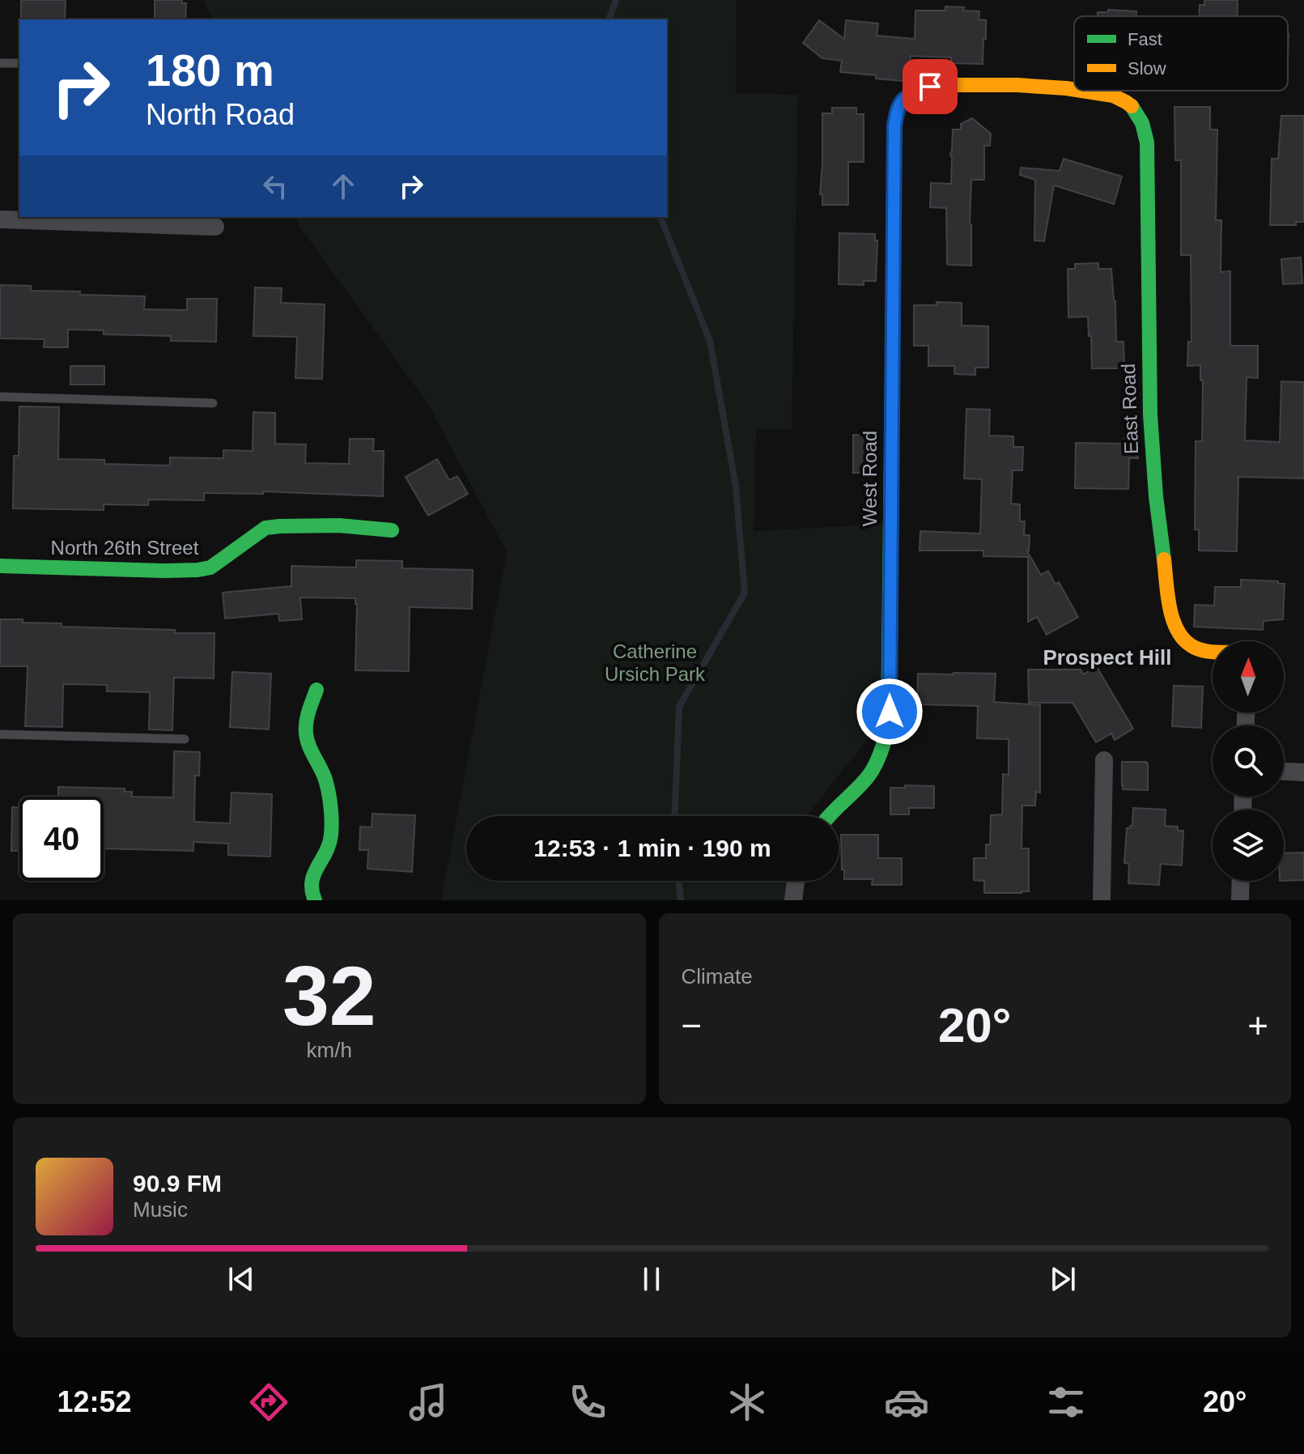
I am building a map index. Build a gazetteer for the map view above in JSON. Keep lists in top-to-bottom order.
{
  "streets": {
    "street": ["East Road", "West Road", "North 26th Street"]
  },
  "crossings": [
    ["East Road", "West Road"]
  ],
  "districts": ["Prospect Hill"],
  "parks": ["Catherine Ursich Park"],
  "legend": ["Fast", "Slow"],
  "north": "top",
  "page": {
    "turn": ["180 m", "North Road"],
    "limit": "40",
    "trip": "12:53 · 1 min · 190 m",
    "tile": [
      ["32", "km/h"],
      "Climate"
    ],
    "heat": ["−", "20°", "+"],
    "song": ["90.9 FM", "Music"],
    "tabs": ["12:52", "20°"]
  }
}
